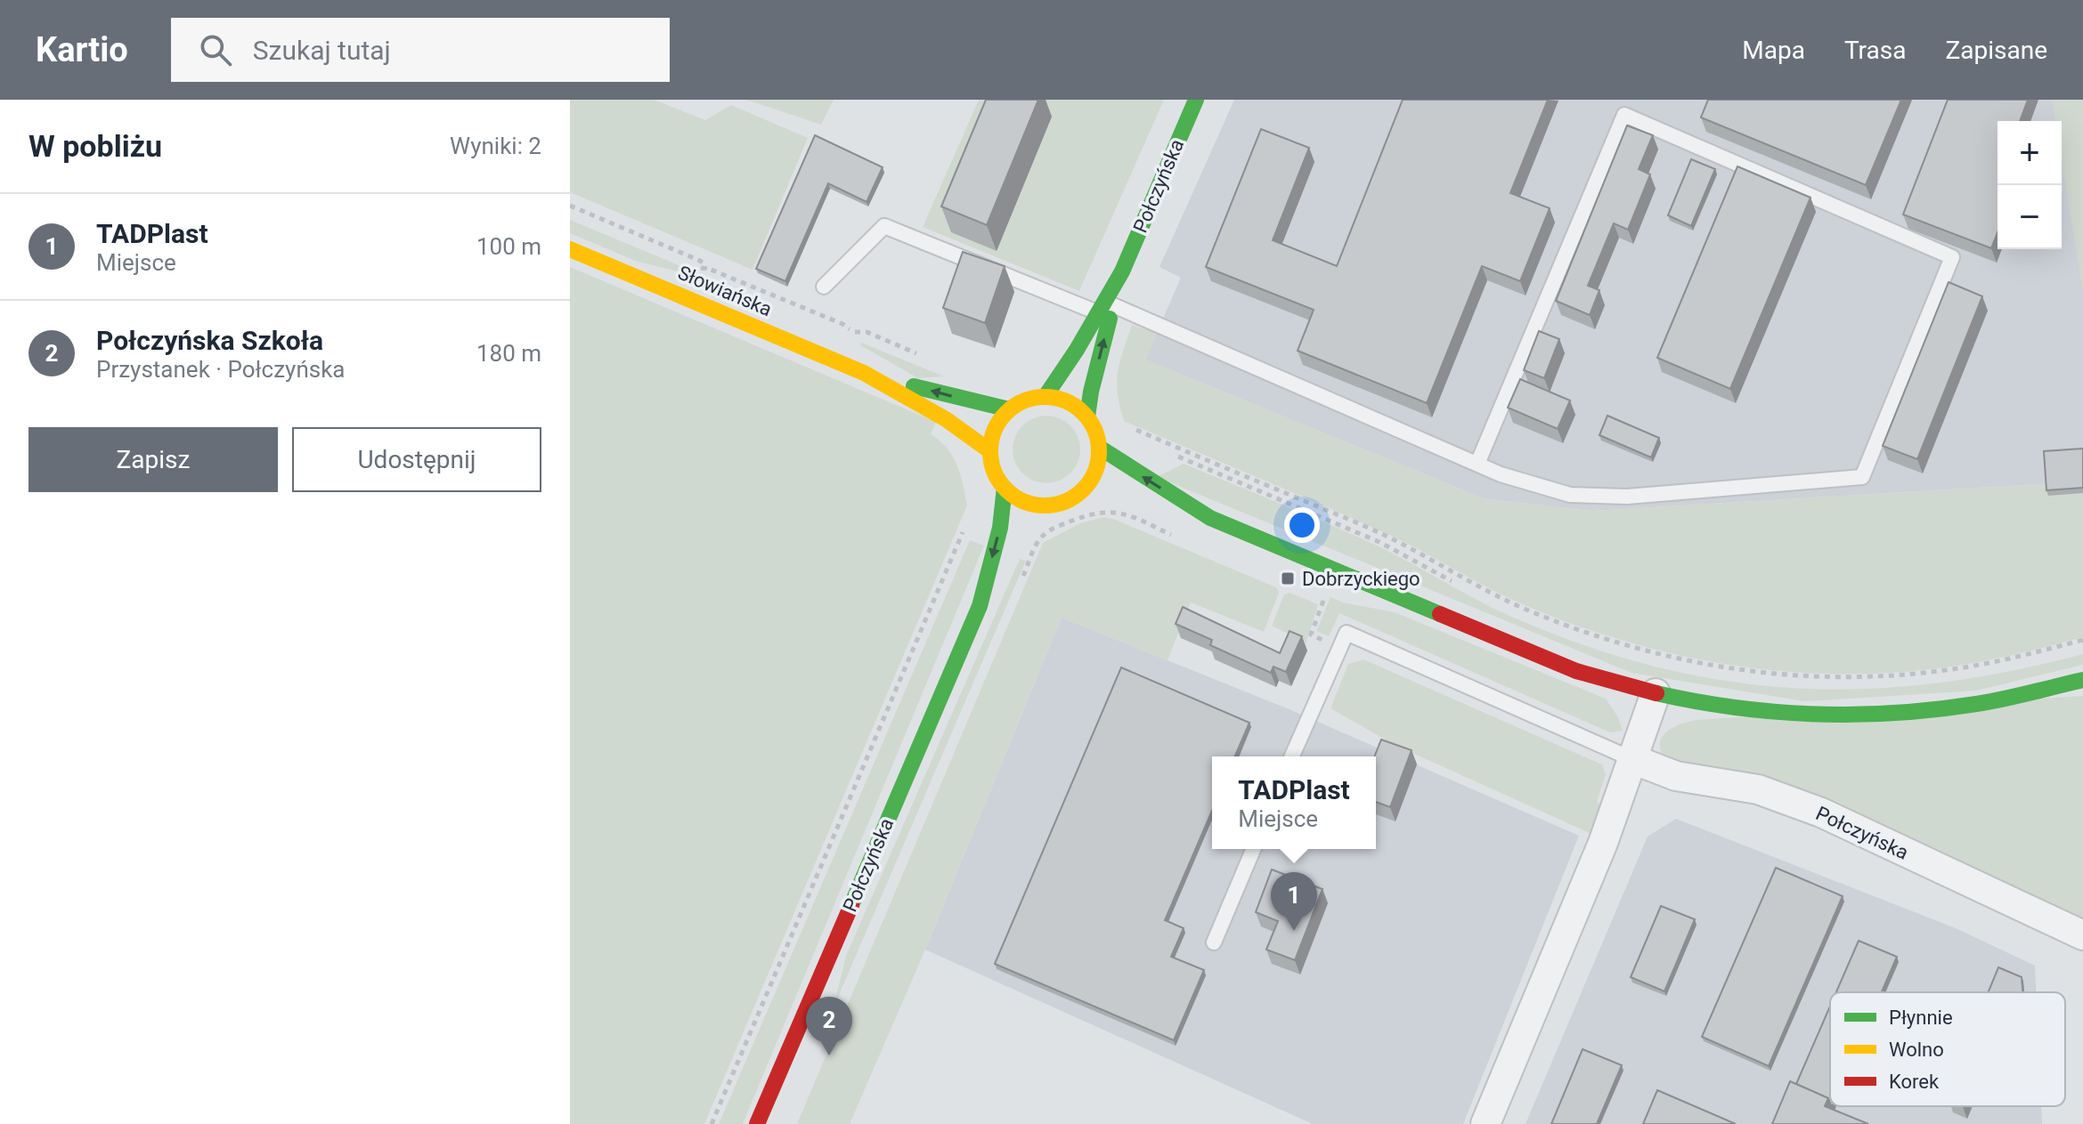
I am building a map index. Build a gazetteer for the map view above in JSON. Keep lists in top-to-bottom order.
{
  "streets": {
    "main road": ["Połczyńska", "Słowiańska"]
  },
  "crossings": [
    ["Połczyńska", "Słowiańska"]
  ],
  "places": {
    "transit": ["Dobrzyckiego"]
  },
  "legend": ["Płynnie", "Wolno", "Korek"],
  "page": {
    "header": "Kartio",
    "search": "Szukaj tutaj",
    "nav": ["Mapa", "Trasa", "Zapisane"],
    "heading": ["W pobliżu", "Wyniki: 2"],
    "map_buttons": ["+", "−"],
    "list": [
      {
        "mark": "1",
        "name": "TADPlast",
        "note": "Miejsce",
        "value": "100 m"
      },
      {
        "mark": "2",
        "name": "Połczyńska Szkoła",
        "note": "Przystanek · Połczyńska",
        "value": "180 m"
      }
    ],
    "buttons": ["Zapisz", "Udostępnij"],
    "popup": ["TADPlast", "Miejsce"],
    "pins": ["1", "2"]
  }
}
